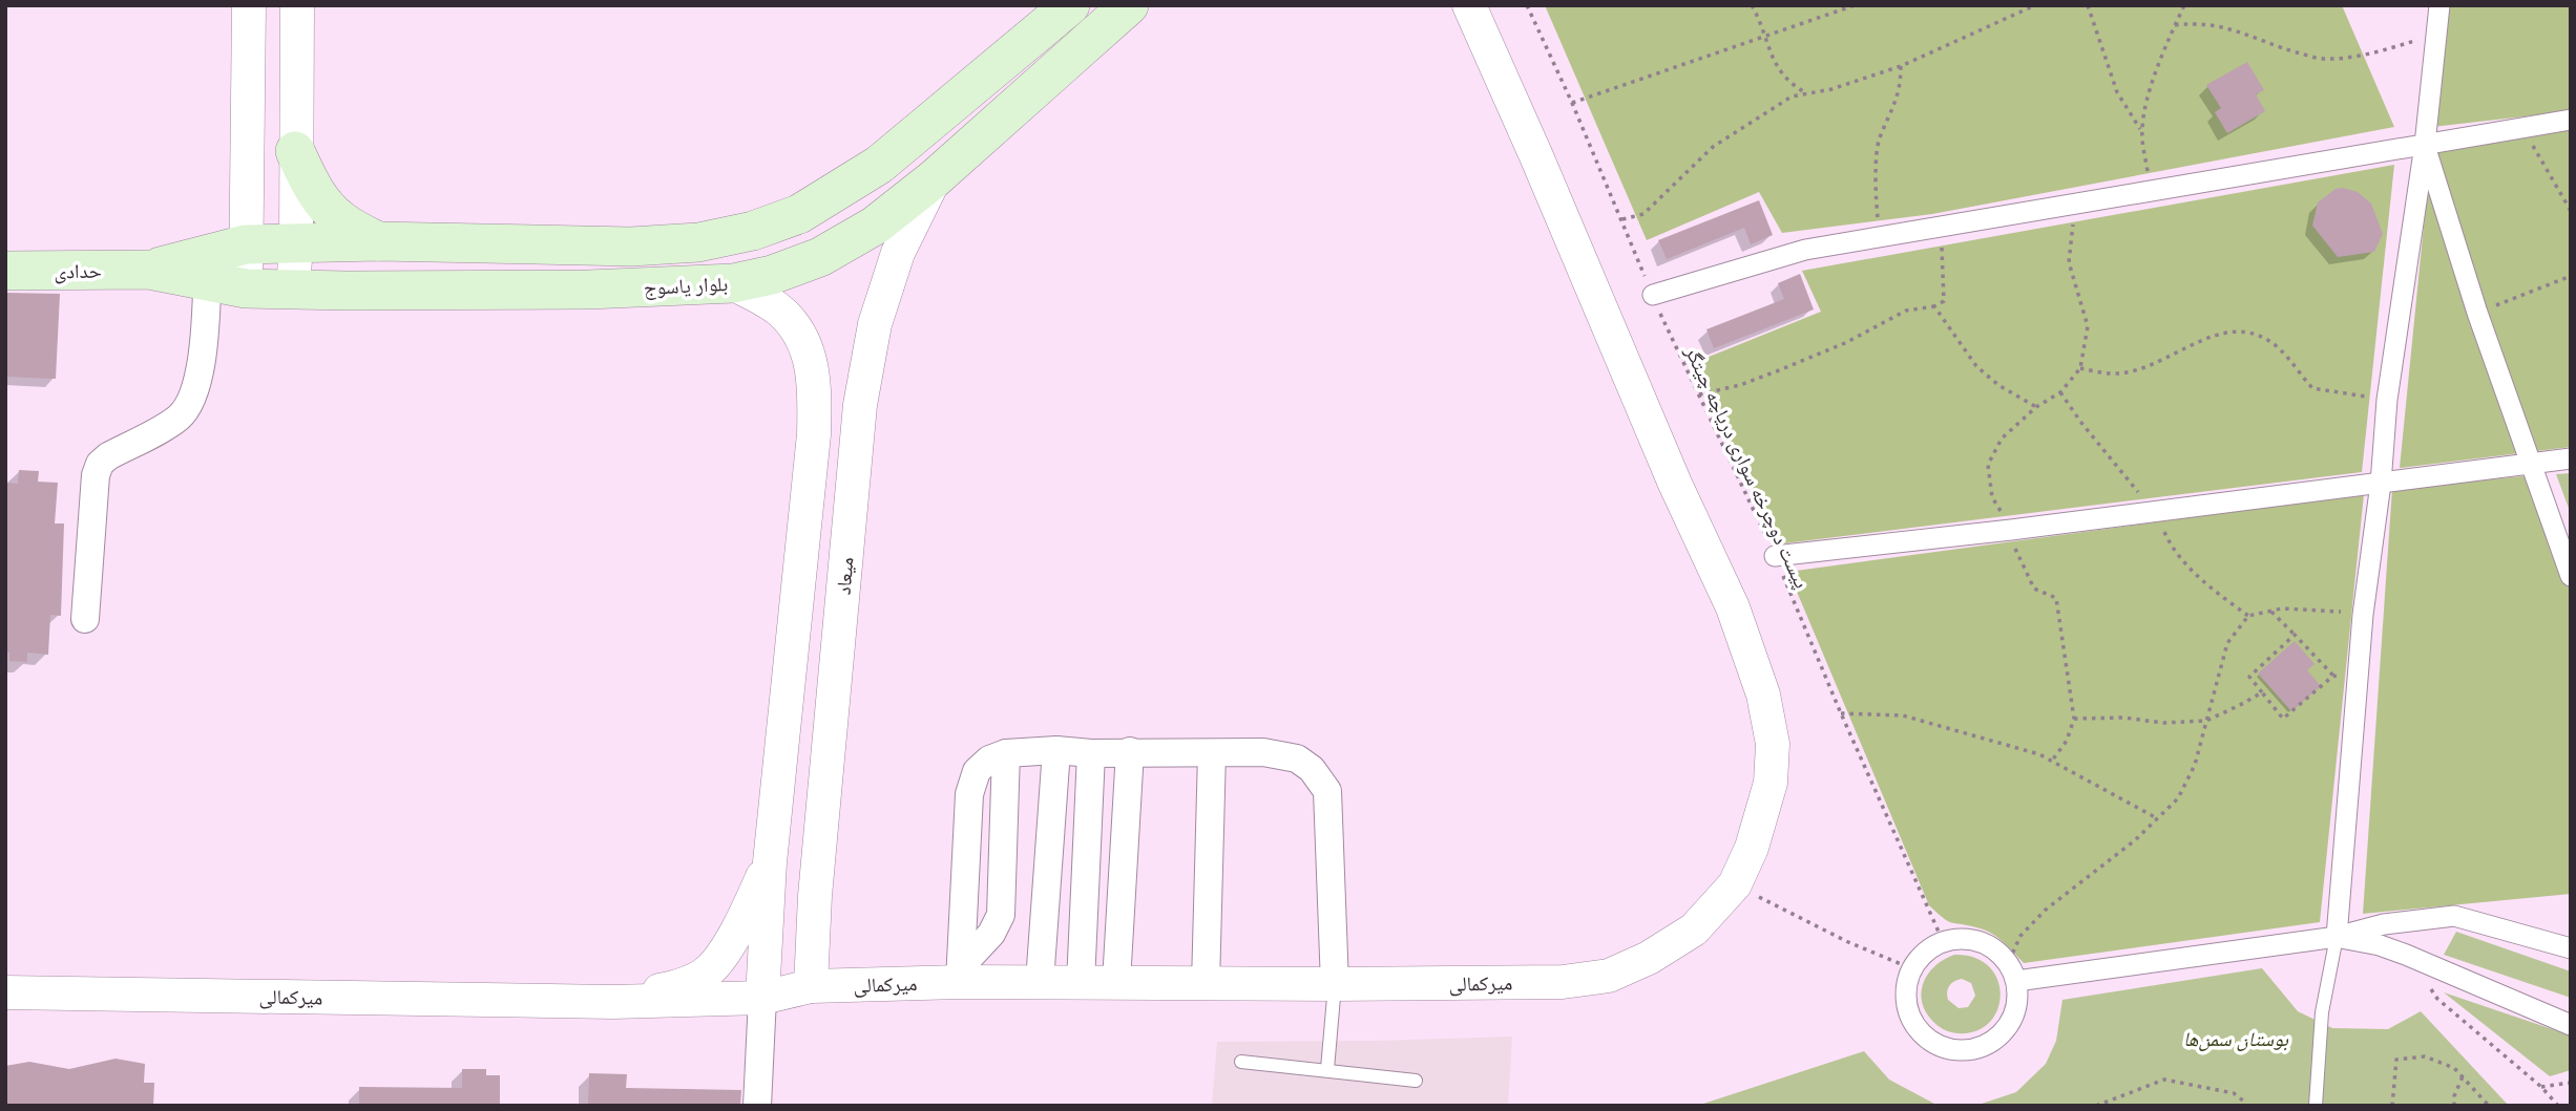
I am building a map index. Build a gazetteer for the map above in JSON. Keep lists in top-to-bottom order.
{
  "streets": {
    "main road": ["حدادی", "بلوار یاسوج"],
    "street": ["میعاد", "میرکمالی"],
    "path": ["پیست دوچرخه سواری دریاچه چیتگر"]
  },
  "crossings": [
    ["حدادی", "بلوار یاسوج"],
    ["بلوار یاسوج", "میعاد"],
    ["میعاد", "میرکمالی"]
  ],
  "parks": ["بوستان سمن‌ها"]
}
